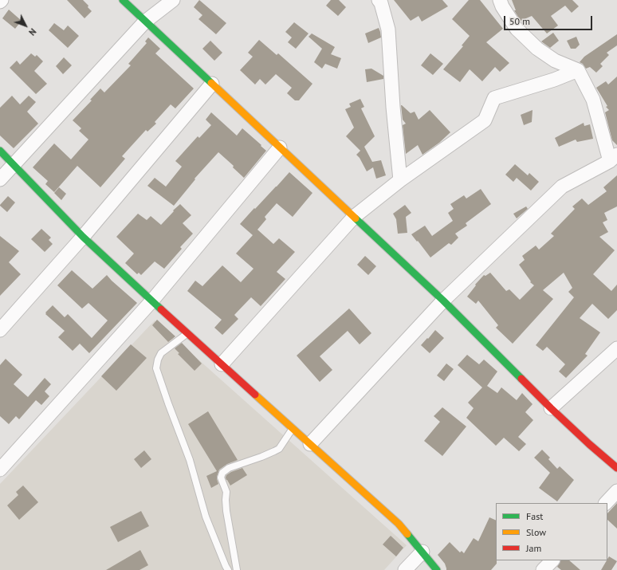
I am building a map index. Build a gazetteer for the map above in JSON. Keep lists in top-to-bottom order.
{
  "legend": ["Fast", "Slow", "Jam"],
  "scale_bar": "50 m",
  "north": "bottom right"
}
